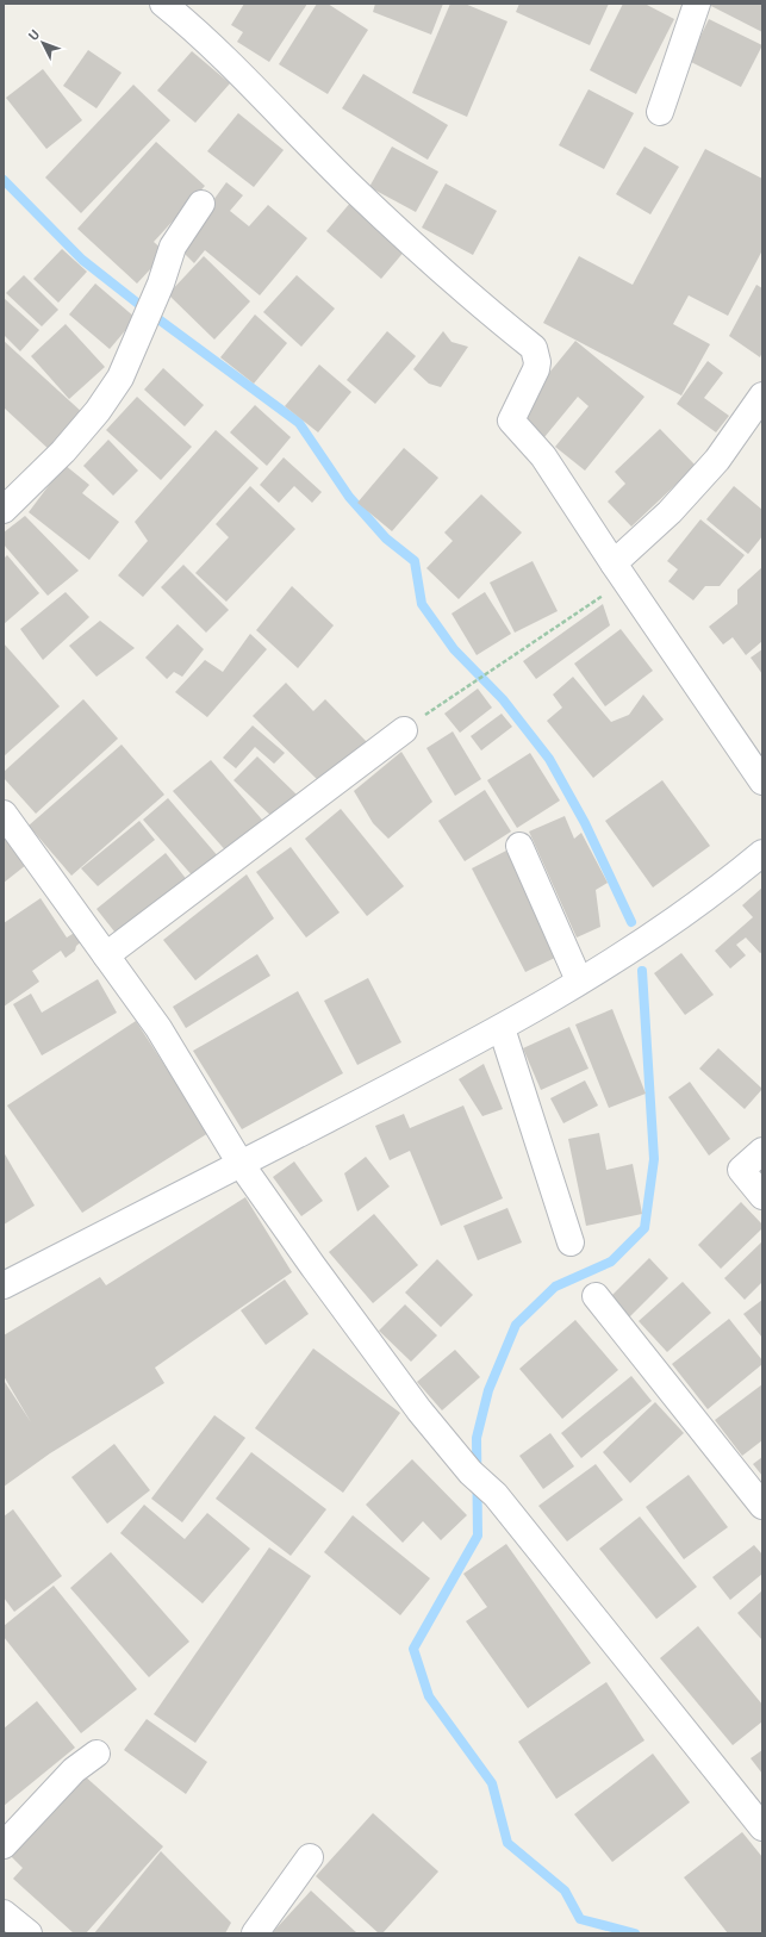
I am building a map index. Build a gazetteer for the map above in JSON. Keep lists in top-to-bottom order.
{
  "north": "top left"
}
